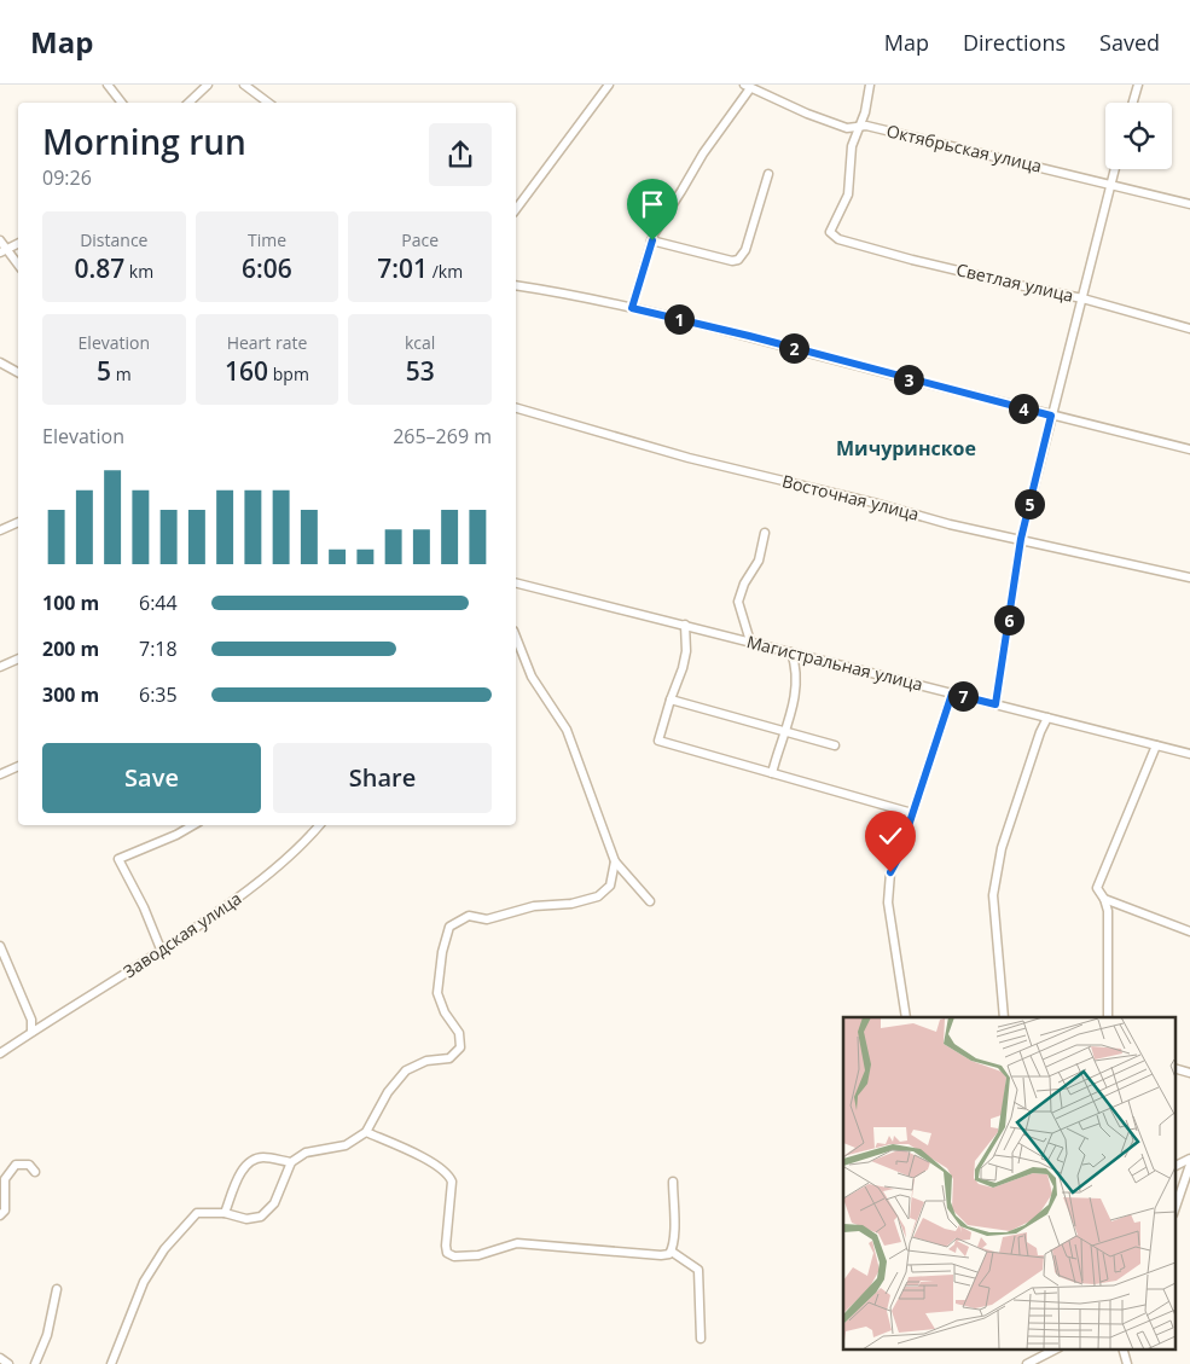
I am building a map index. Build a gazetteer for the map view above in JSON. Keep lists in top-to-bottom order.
{
  "streets": {
    "street": [
      "Октябрьская улица",
      "Светлая улица",
      "Восточная улица",
      "Магистральная улица",
      "Заводская улица"
    ]
  },
  "crossings": [
    ["Октябрьская улица", "Светлая улица"]
  ],
  "districts": ["Мичуринское"],
  "page": {
    "header": "Map",
    "nav": ["Map", "Directions", "Saved"],
    "heading": ["Morning run", "09:26"],
    "stats": [
      ["Distance", "0.87 km"],
      ["Time", "6:06"],
      ["Pace", "7:01 /km"],
      ["Elevation", "5 m"],
      ["Heart rate", "160 bpm"],
      ["kcal", "53"]
    ],
    "pins": [
      "1",
      "2",
      "3",
      "4",
      "5",
      "6",
      "7"
    ],
    "chart": ["Elevation", "265–269 m"],
    "list": [
      {
        "name": "100 m",
        "note": "6:44"
      },
      {
        "name": "200 m",
        "note": "7:18"
      },
      {
        "name": "300 m",
        "note": "6:35"
      }
    ],
    "buttons": ["Save", "Share"]
  }
}
